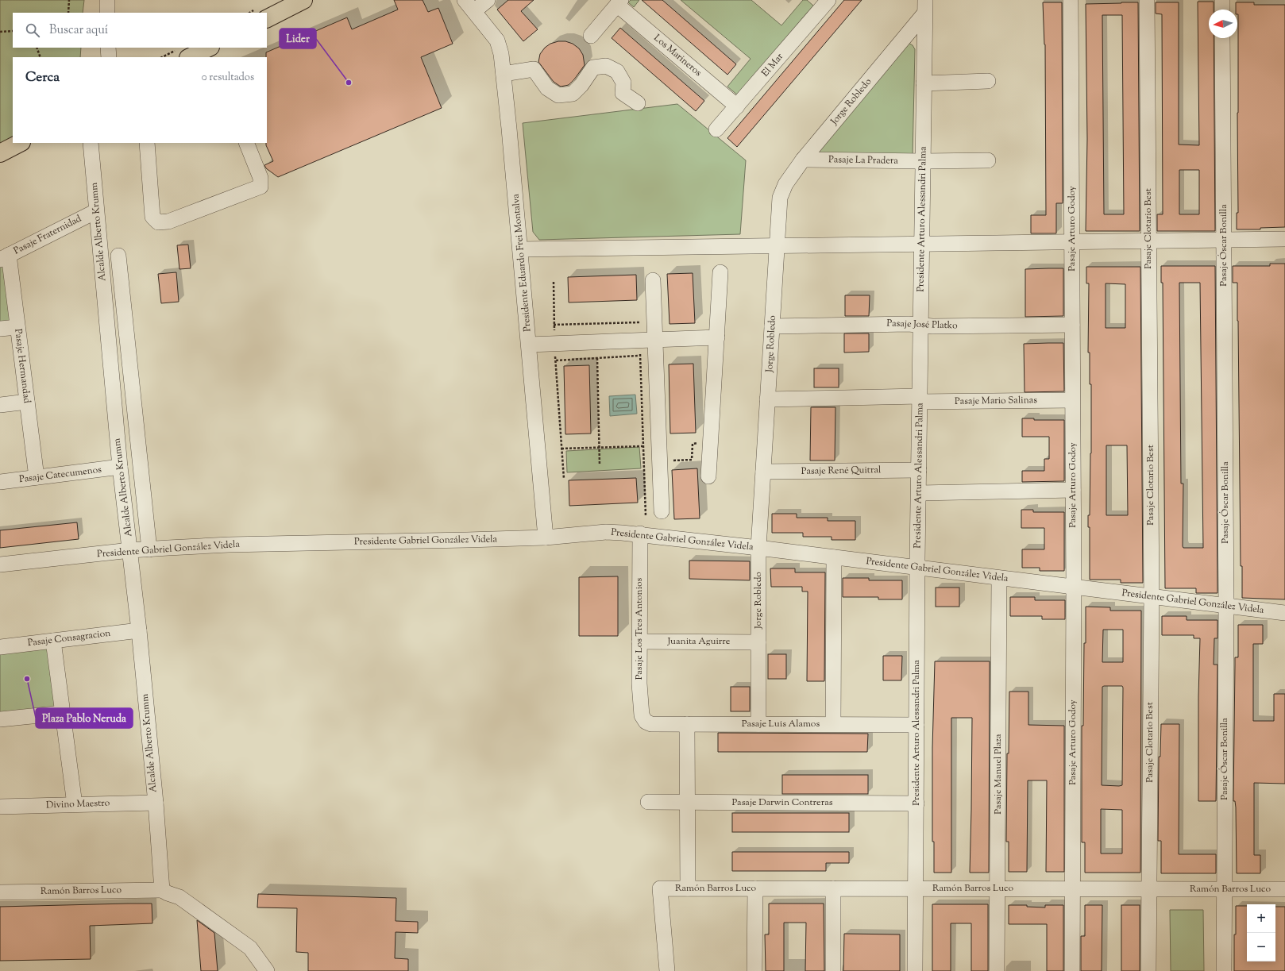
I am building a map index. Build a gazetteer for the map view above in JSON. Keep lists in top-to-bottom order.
{
  "streets": {
    "street": [
      "Los Marineros",
      "El Mar",
      "Jorge Robledo",
      "Pasaje La Pradera",
      "Presidente Arturo Alessandri Palma",
      "Pasaje Arturo Godoy",
      "Pasaje Clotario Best",
      "Alcalde Alberto Krumm",
      "Pasaje Fraternidad",
      "Pasaje Óscar Bonilla",
      "Presidente Eduardo Frei Montalva",
      "Pasaje José Platko",
      "Pasaje Hermandad",
      "Pasaje Mario Salinas",
      "Pasaje René Quitral",
      "Pasaje Catecumenos",
      "Presidente Gabriel González Videla",
      "Pasaje Los Tres Antonios",
      "Pasaje Consagracion",
      "Juanita Aguirre",
      "Pasaje Luis Alamos",
      "Pasaje Manuel Plaza",
      "Pasaje Darwin Contreras",
      "Divino Maestro",
      "Ramón Barros Luco"
    ]
  },
  "crossings": [
    ["Los Marineros", "El Mar"],
    ["Jorge Robledo", "Pasaje La Pradera"],
    ["Jorge Robledo", "Presidente Arturo Alessandri Palma"],
    ["Jorge Robledo", "Pasaje José Platko"],
    ["Jorge Robledo", "Pasaje Mario Salinas"],
    ["Jorge Robledo", "Pasaje René Quitral"],
    ["Jorge Robledo", "Presidente Gabriel González Videla"],
    ["Jorge Robledo", "Juanita Aguirre"],
    ["Jorge Robledo", "Pasaje Luis Alamos"],
    ["Pasaje La Pradera", "Presidente Arturo Alessandri Palma"],
    ["Presidente Arturo Alessandri Palma", "Pasaje José Platko"],
    ["Presidente Arturo Alessandri Palma", "Pasaje Mario Salinas"],
    ["Presidente Arturo Alessandri Palma", "Pasaje René Quitral"],
    ["Presidente Arturo Alessandri Palma", "Presidente Gabriel González Videla"],
    ["Presidente Arturo Alessandri Palma", "Pasaje Luis Alamos"],
    ["Presidente Arturo Alessandri Palma", "Pasaje Darwin Contreras"],
    ["Presidente Arturo Alessandri Palma", "Ramón Barros Luco"],
    ["Pasaje Arturo Godoy", "Pasaje José Platko"],
    ["Pasaje Arturo Godoy", "Pasaje Mario Salinas"],
    ["Pasaje Arturo Godoy", "Presidente Gabriel González Videla"],
    ["Pasaje Arturo Godoy", "Ramón Barros Luco"],
    ["Pasaje Clotario Best", "Presidente Gabriel González Videla"],
    ["Pasaje Clotario Best", "Ramón Barros Luco"],
    ["Alcalde Alberto Krumm", "Pasaje Fraternidad"],
    ["Alcalde Alberto Krumm", "Pasaje Catecumenos"],
    ["Alcalde Alberto Krumm", "Presidente Gabriel González Videla"],
    ["Alcalde Alberto Krumm", "Pasaje Consagracion"],
    ["Alcalde Alberto Krumm", "Divino Maestro"],
    ["Alcalde Alberto Krumm", "Ramón Barros Luco"],
    ["Pasaje Fraternidad", "Pasaje Hermandad"],
    ["Pasaje Óscar Bonilla", "Presidente Gabriel González Videla"],
    ["Pasaje Óscar Bonilla", "Ramón Barros Luco"],
    ["Presidente Eduardo Frei Montalva", "Presidente Gabriel González Videla"],
    ["Pasaje Hermandad", "Pasaje Catecumenos"],
    ["Presidente Gabriel González Videla", "Pasaje Los Tres Antonios"],
    ["Presidente Gabriel González Videla", "Pasaje Manuel Plaza"],
    ["Pasaje Los Tres Antonios", "Juanita Aguirre"],
    ["Pasaje Los Tres Antonios", "Pasaje Luis Alamos"],
    ["Pasaje Manuel Plaza", "Ramón Barros Luco"]
  ],
  "places": ["Lider", "Plaza Pablo Neruda"],
  "north": "left",
  "page": {
    "search": "Buscar aquí",
    "heading": ["Cerca", "0 resultados"],
    "map_buttons": ["+", "−"]
  }
}
